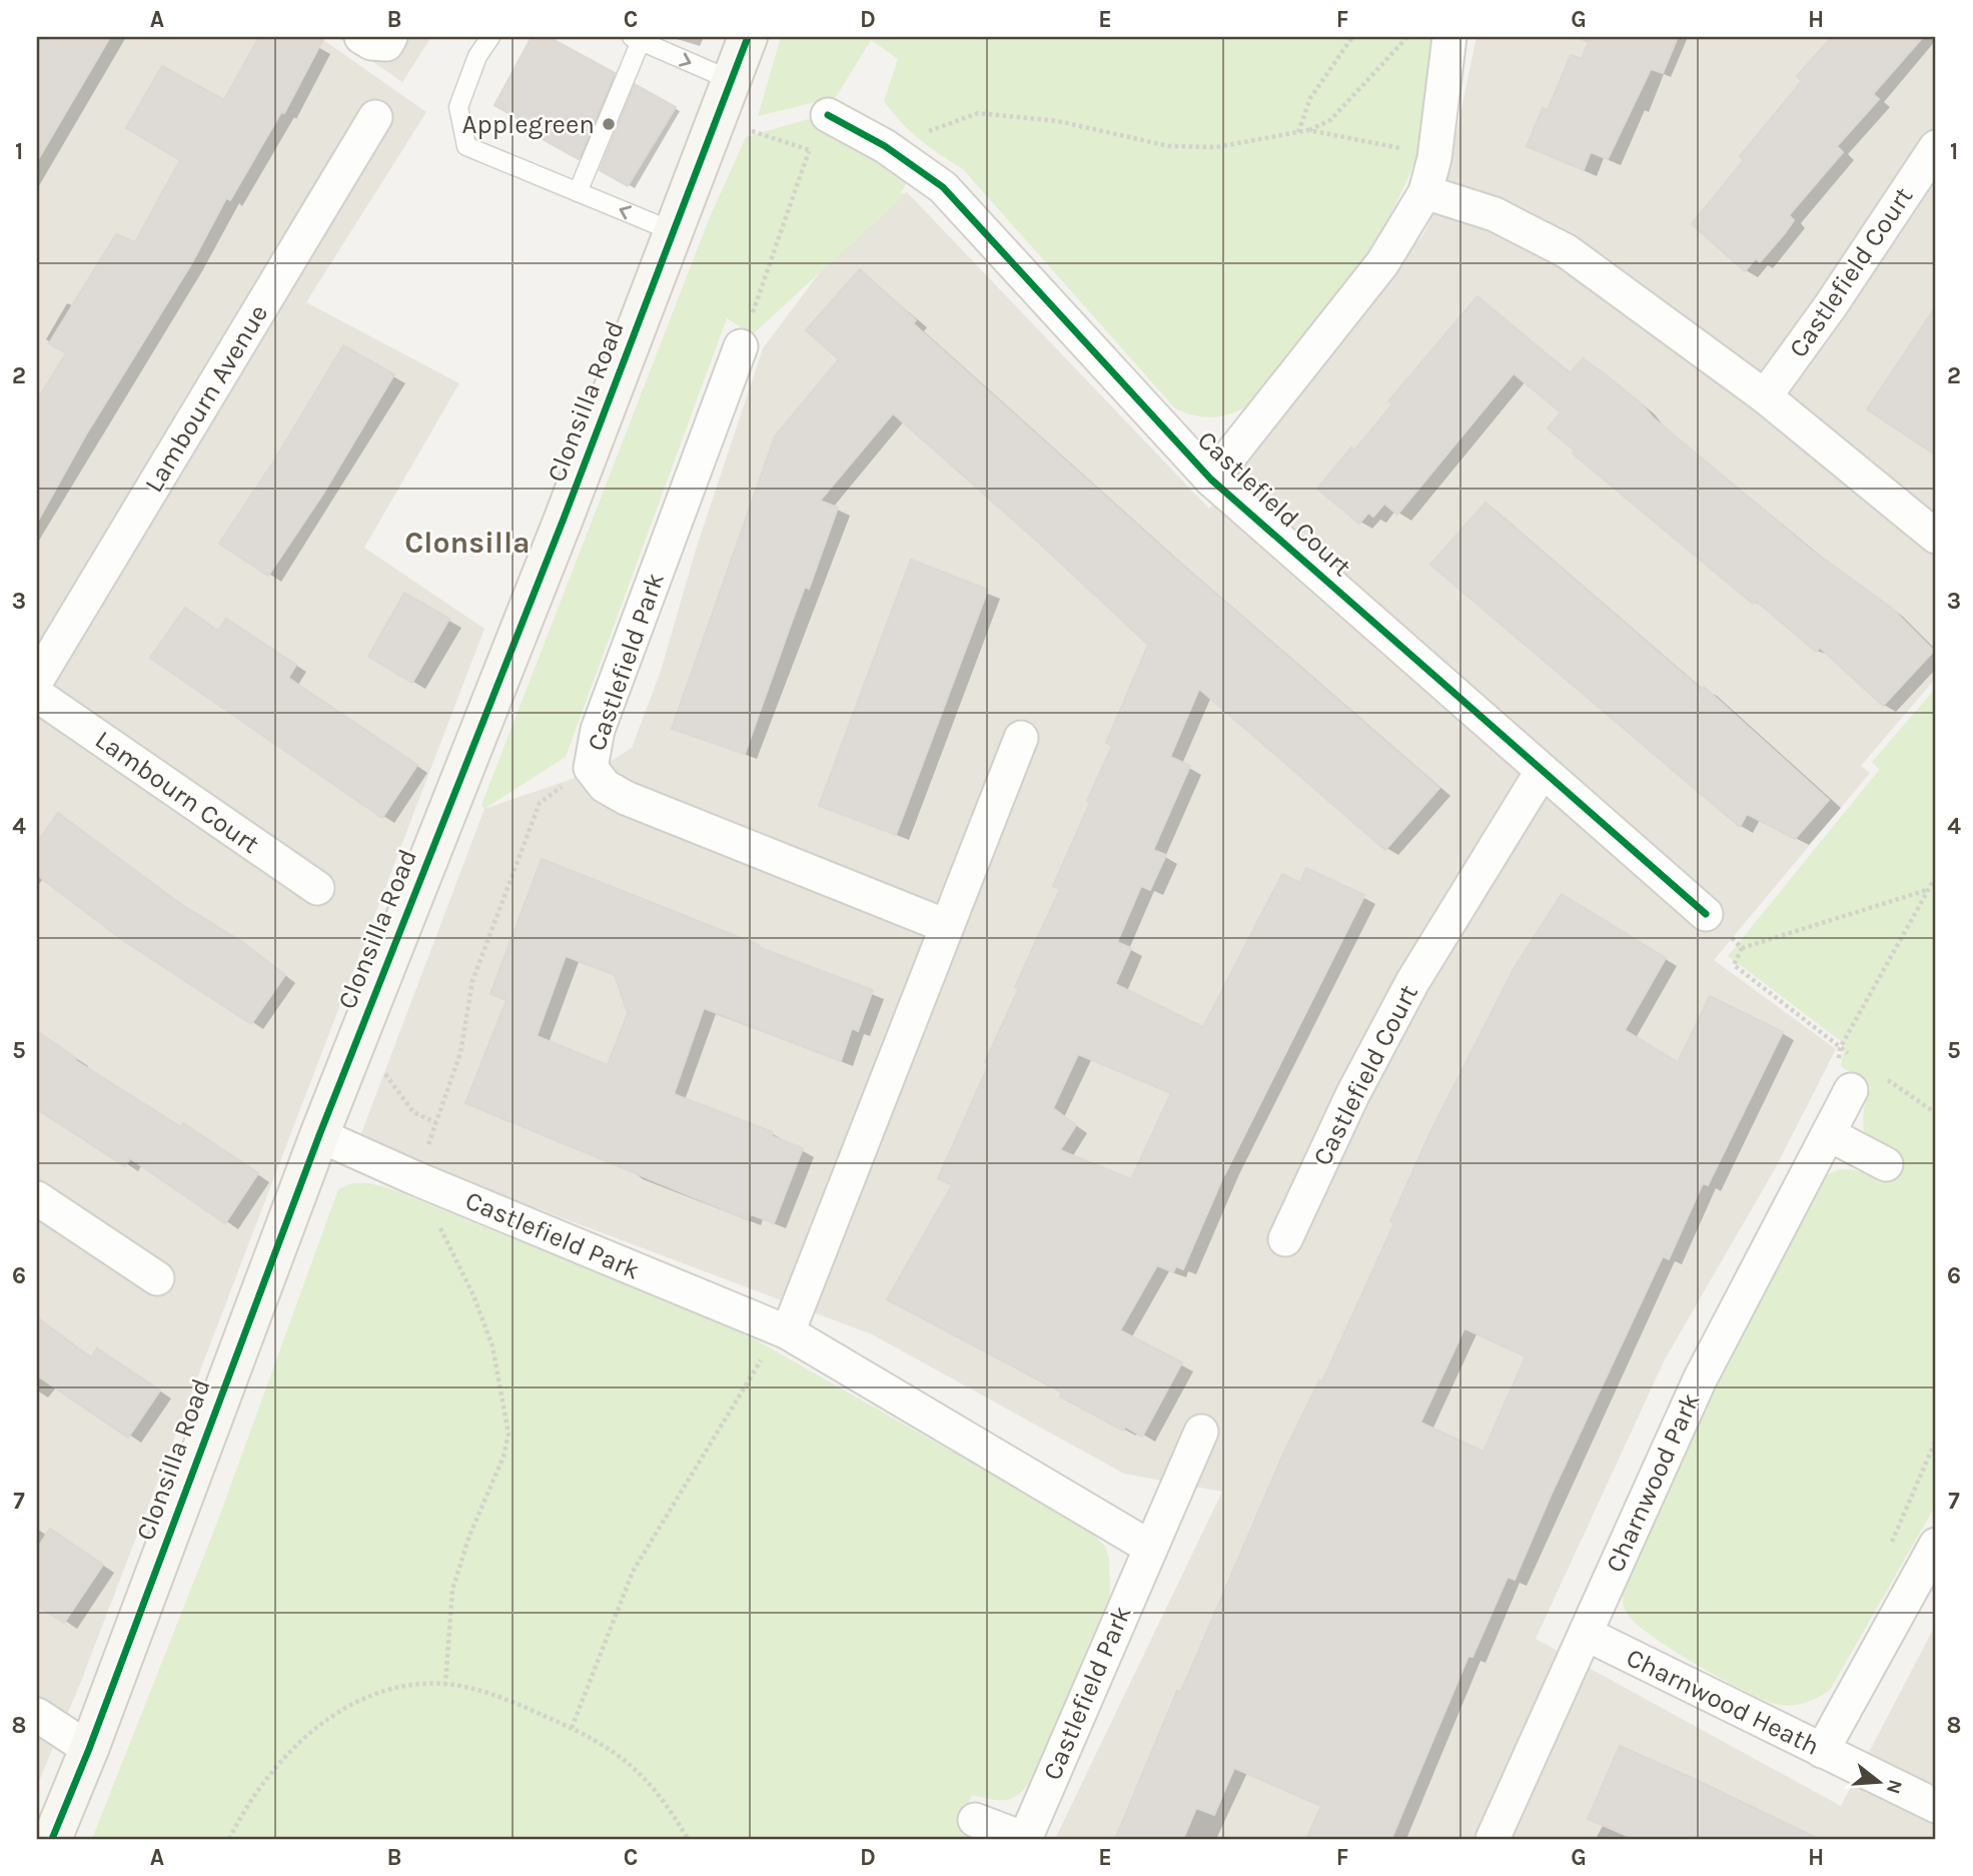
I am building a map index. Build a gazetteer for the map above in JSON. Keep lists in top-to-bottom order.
{
  "streets": {
    "main road": ["Clonsilla Road"],
    "street": [
      "Castlefield Court",
      "Lambourn Avenue",
      "Castlefield Park",
      "Lambourn Court",
      "Charnwood Park",
      "Charnwood Heath"
    ]
  },
  "crossings": [
    ["Clonsilla Road", "Castlefield Park"],
    ["Charnwood Park", "Charnwood Heath"]
  ],
  "districts": ["Clonsilla"],
  "places": ["Applegreen"],
  "north": "right",
  "grid": {
    "columns": [
      "A",
      "B",
      "C",
      "D",
      "E",
      "F",
      "G",
      "H"
    ],
    "rows": [
      "1",
      "2",
      "3",
      "4",
      "5",
      "6",
      "7",
      "8"
    ]
  }
}
